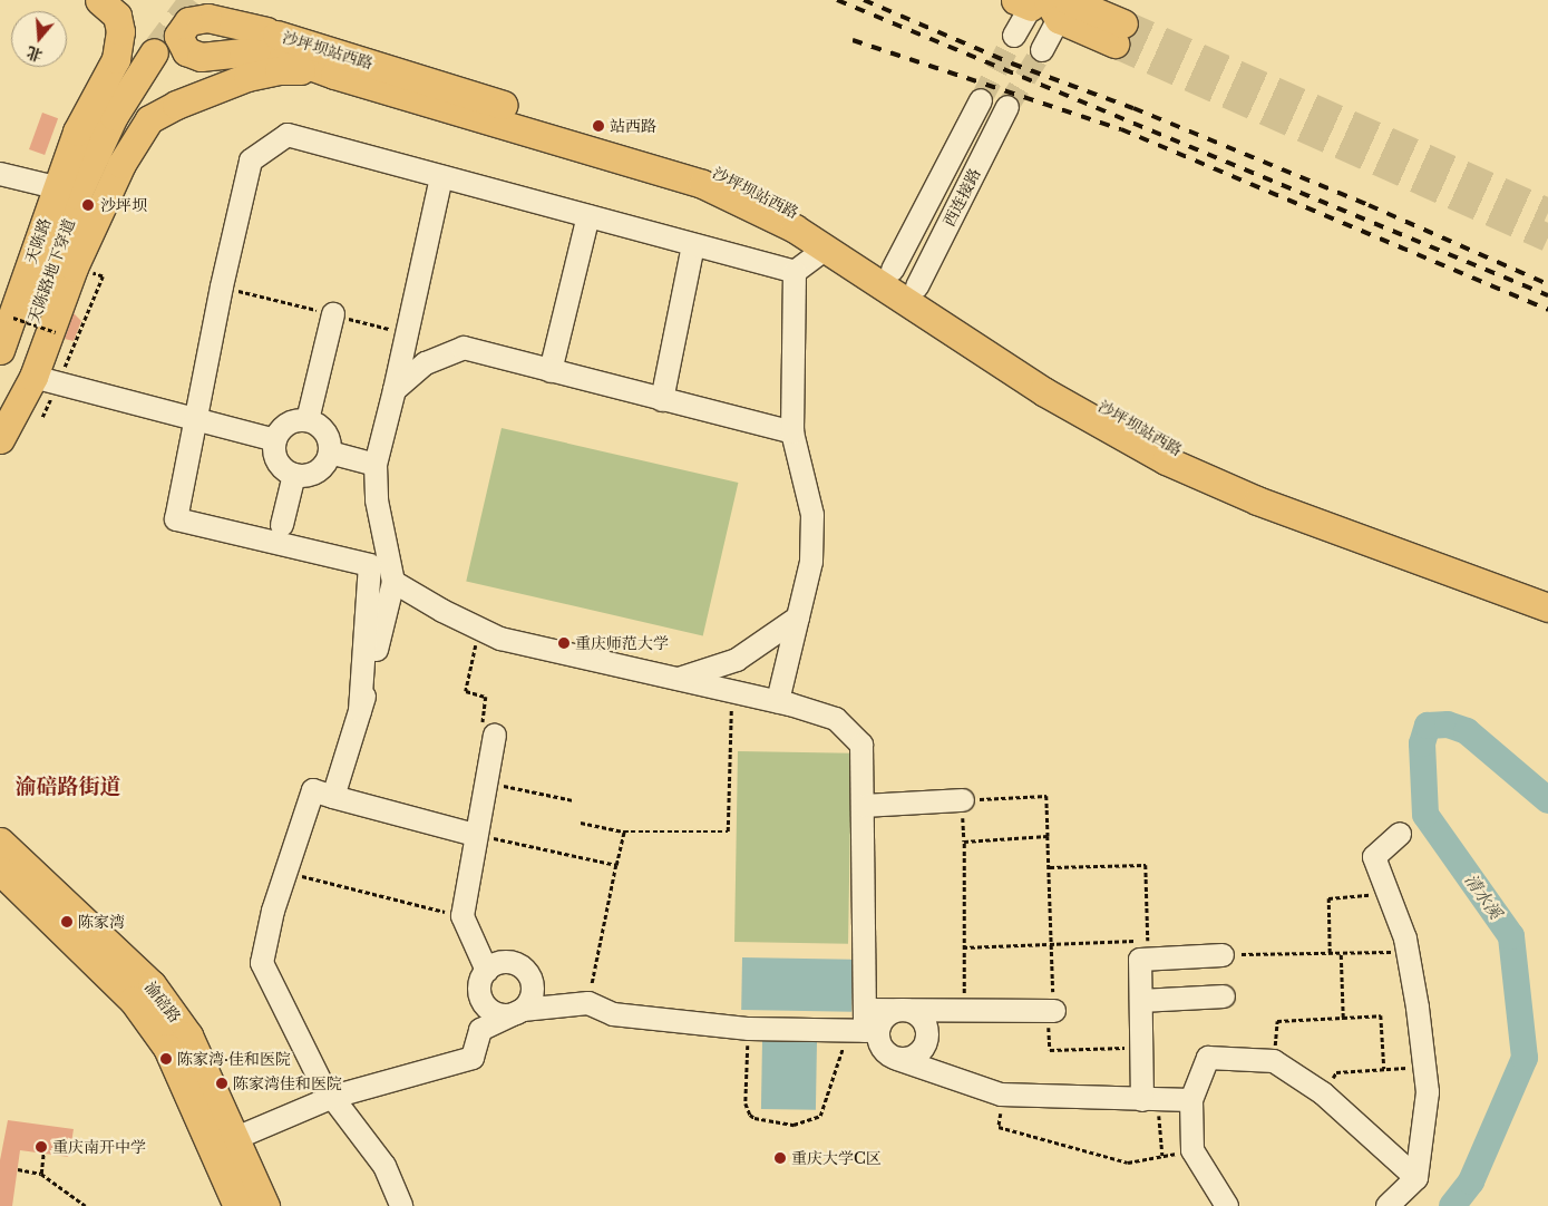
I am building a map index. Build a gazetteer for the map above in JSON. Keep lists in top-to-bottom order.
{
  "streets": {
    "main road": [
      "沙坪坝站西路",
      "天陈路",
      "天陈路地下穿道",
      "渝碚路"
    ],
    "street": ["西连接路"]
  },
  "crossings": [
    ["沙坪坝站西路", "西连接路"]
  ],
  "districts": ["渝碚路街道"],
  "water": ["清水溪"],
  "places": [
    "站西路",
    "沙坪坝",
    "重庆师范大学",
    "陈家湾",
    "陈家湾·佳和医院",
    "陈家湾佳和医院",
    "重庆南开中学",
    "重庆大学C区"
  ],
  "north": "bottom"
}
